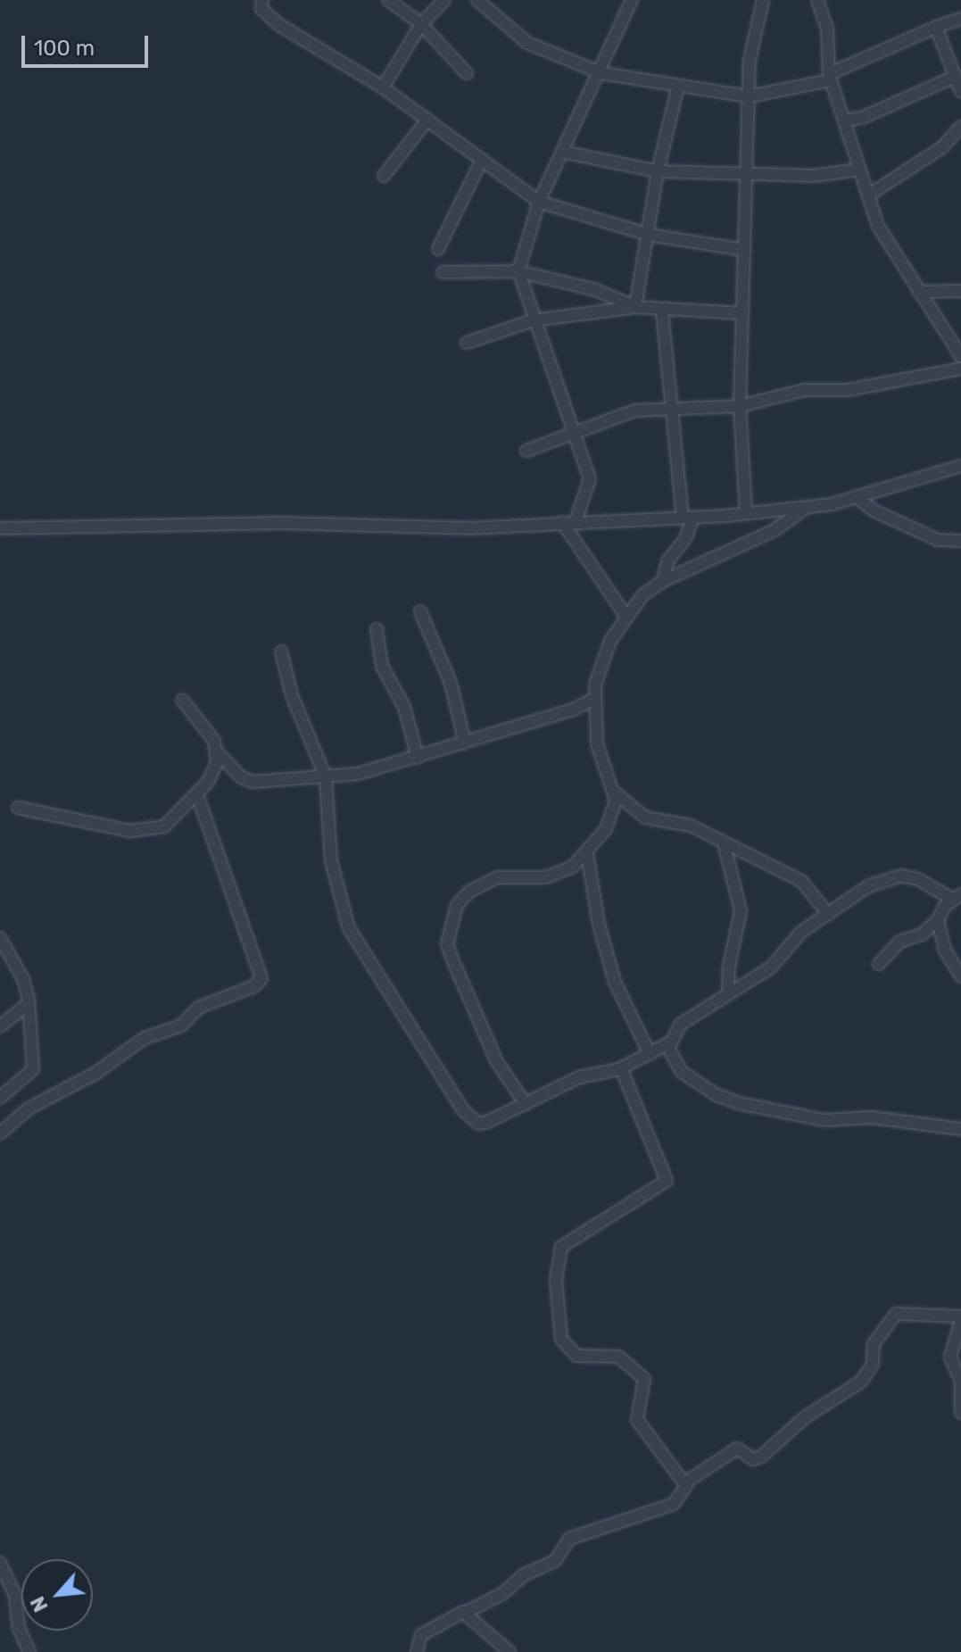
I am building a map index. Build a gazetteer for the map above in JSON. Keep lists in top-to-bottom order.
{
  "scale_bar": "100 m",
  "north": "bottom left"
}
